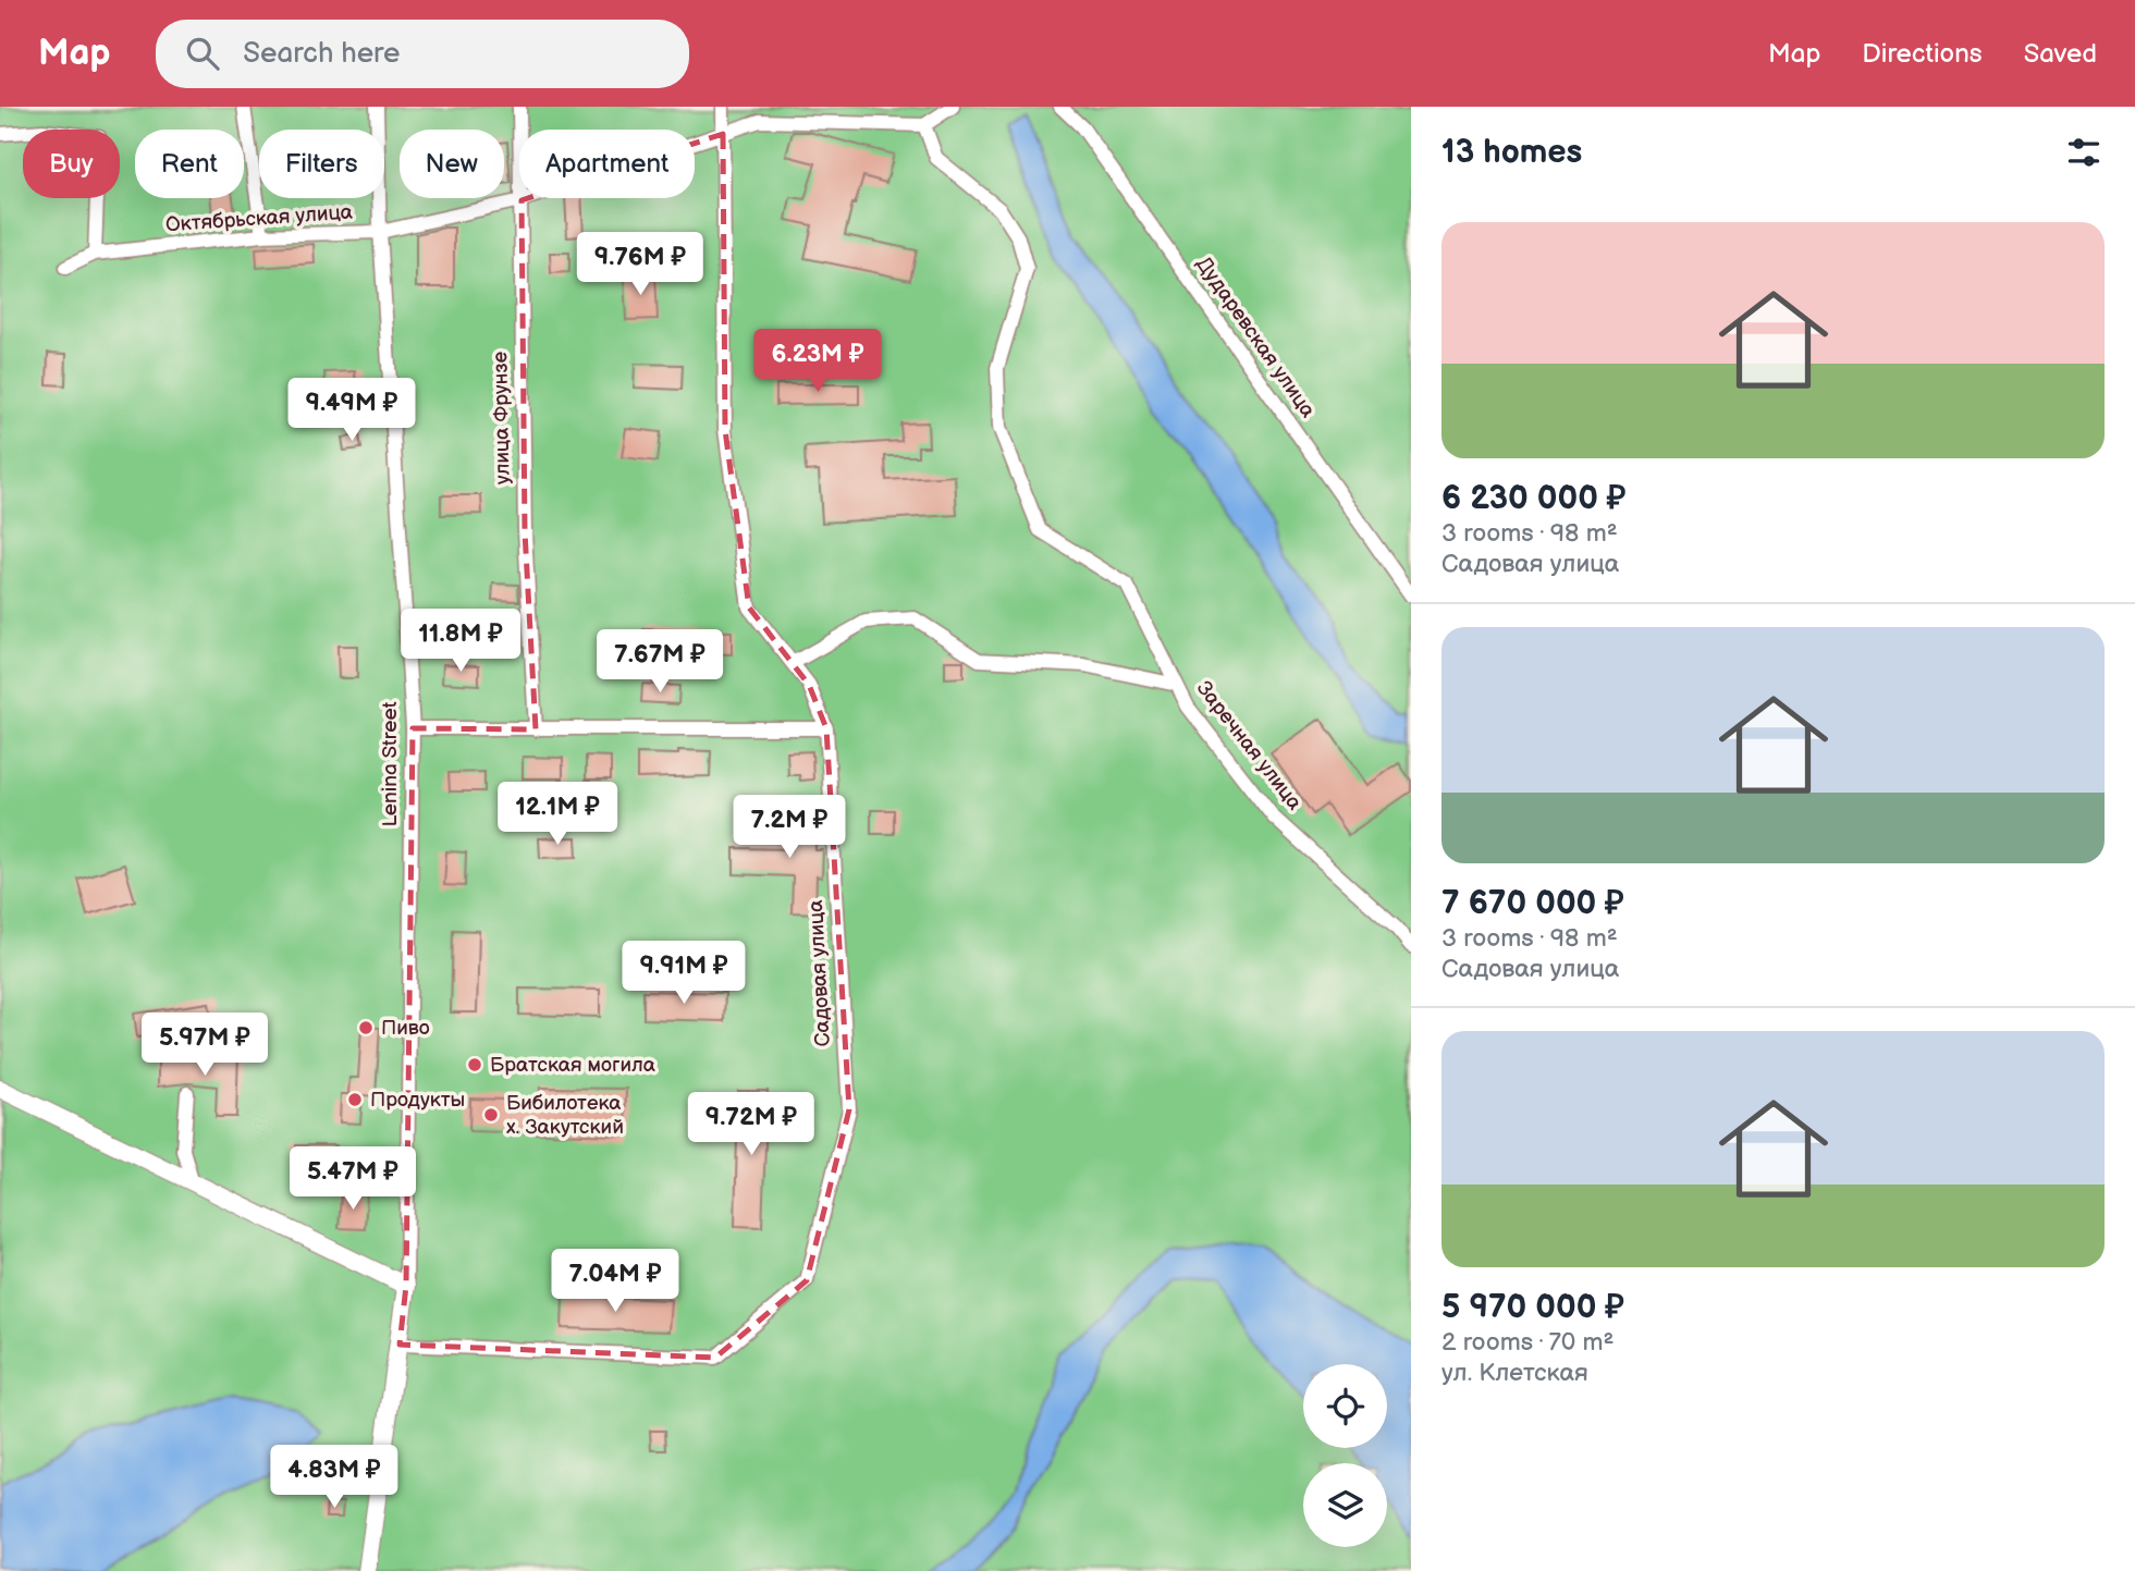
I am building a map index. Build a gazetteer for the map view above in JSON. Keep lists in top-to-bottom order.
{
  "streets": {
    "street": [
      "Октябрьская улица",
      "Дударевская улица",
      "улица Фрунзе",
      "Заречная улица",
      "Lenina Street",
      "Садовая улица"
    ]
  },
  "crossings": [
    ["Октябрьская улица", "улица Фрунзе"],
    ["Октябрьская улица", "Заречная улица"],
    ["Октябрьская улица", "Lenina Street"],
    ["Октябрьская улица", "Садовая улица"]
  ],
  "places": [
    "Пиво",
    "Братская могила",
    "Продукты",
    "Бибилотека х. Закутский"
  ],
  "page": {
    "header": "Map",
    "search": "Search here",
    "nav": ["Map", "Directions", "Saved"],
    "heading": "13 homes",
    "chip": [
      "Buy",
      "Rent",
      "Filters",
      "New",
      "Apartment"
    ],
    "list": [
      {
        "name": "6 230 000 ₽",
        "note": "3 rooms · 98 m² · Садовая улица"
      },
      {
        "name": "7 670 000 ₽",
        "note": "3 rooms · 98 m² · Садовая улица"
      },
      {
        "name": "5 970 000 ₽",
        "note": "2 rooms · 70 m² · ул. Клетская"
      }
    ],
    "price": [
      "9.76M ₽",
      "6.23M ₽",
      "9.49M ₽",
      "11.8M ₽",
      "7.67M ₽",
      "12.1M ₽",
      "7.2M ₽",
      "9.91M ₽",
      "5.97M ₽",
      "9.72M ₽",
      "5.47M ₽",
      "7.04M ₽",
      "4.83M ₽"
    ]
  }
}
